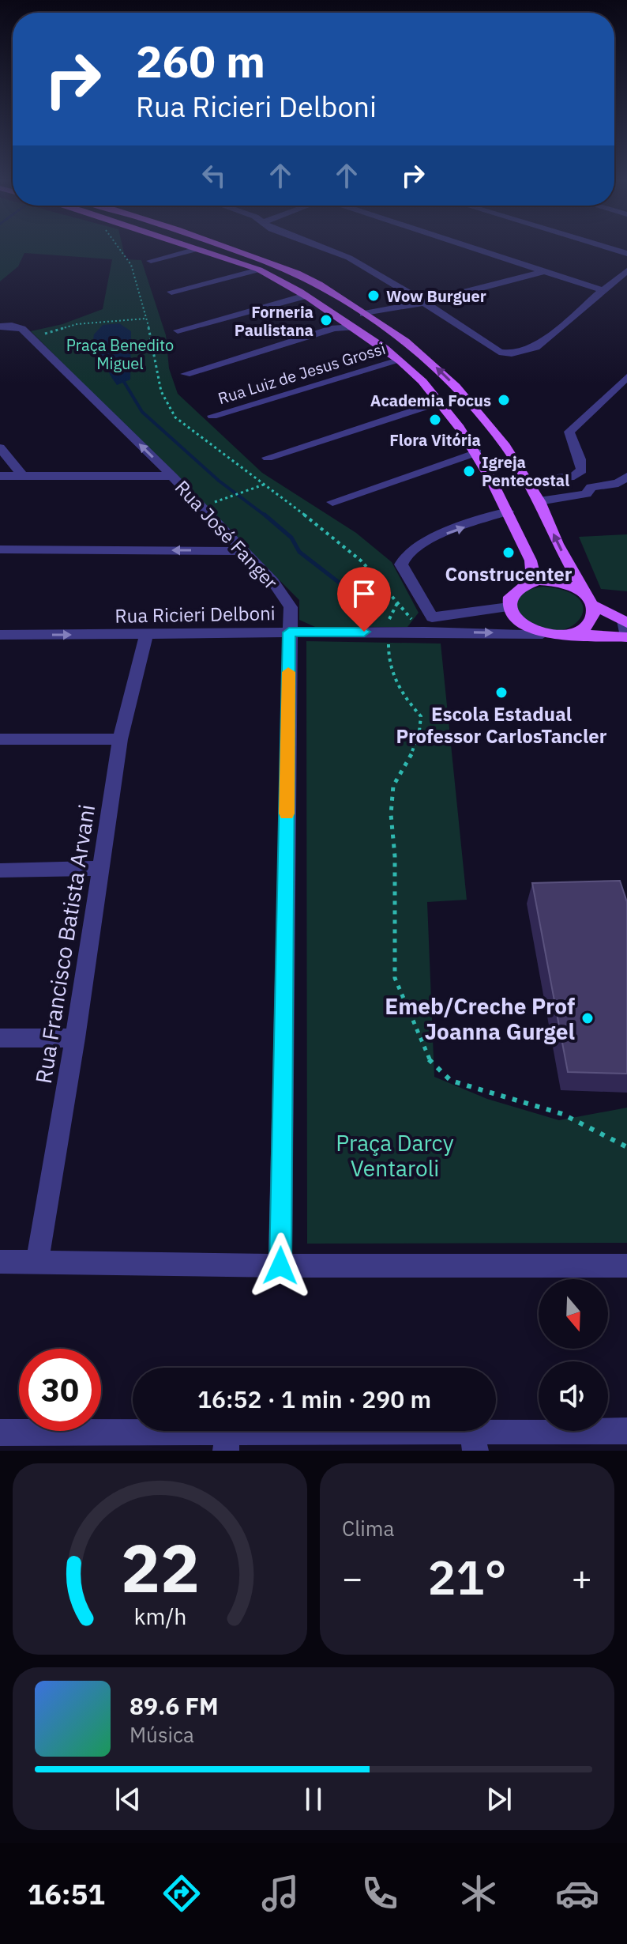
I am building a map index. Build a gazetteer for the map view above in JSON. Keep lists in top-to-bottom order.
{
  "streets": {
    "street": [
      "Rua Luiz de Jesus Grossi",
      "Rua José Fanger",
      "Rua Ricieri Delboni",
      "Rua Francisco Batista Arvani"
    ]
  },
  "crossings": [
    ["Rua José Fanger", "Rua Ricieri Delboni"],
    ["Rua Ricieri Delboni", "Rua Francisco Batista Arvani"]
  ],
  "parks": ["Praça Benedito Miguel", "Praça Darcy Ventaroli"],
  "places": [
    "Wow Burguer",
    "Forneria Paulistana",
    "Academia Focus",
    "Flora Vitória",
    "Igreja Pentecostal",
    "Construcenter",
    "Escola Estadual Professor CarlosTancler",
    "Emeb/Creche Prof Joanna Gurgel"
  ],
  "north": "bottom",
  "page": {
    "turn": ["260 m", "Rua Ricieri Delboni"],
    "limit": "30",
    "trip": "16:52 · 1 min · 290 m",
    "tile": "Clima",
    "heat": ["−", "21°", "+"],
    "song": ["89.6 FM", "Música"],
    "tabs": "16:51",
    "gauge": ["22", "km/h"]
  }
}
